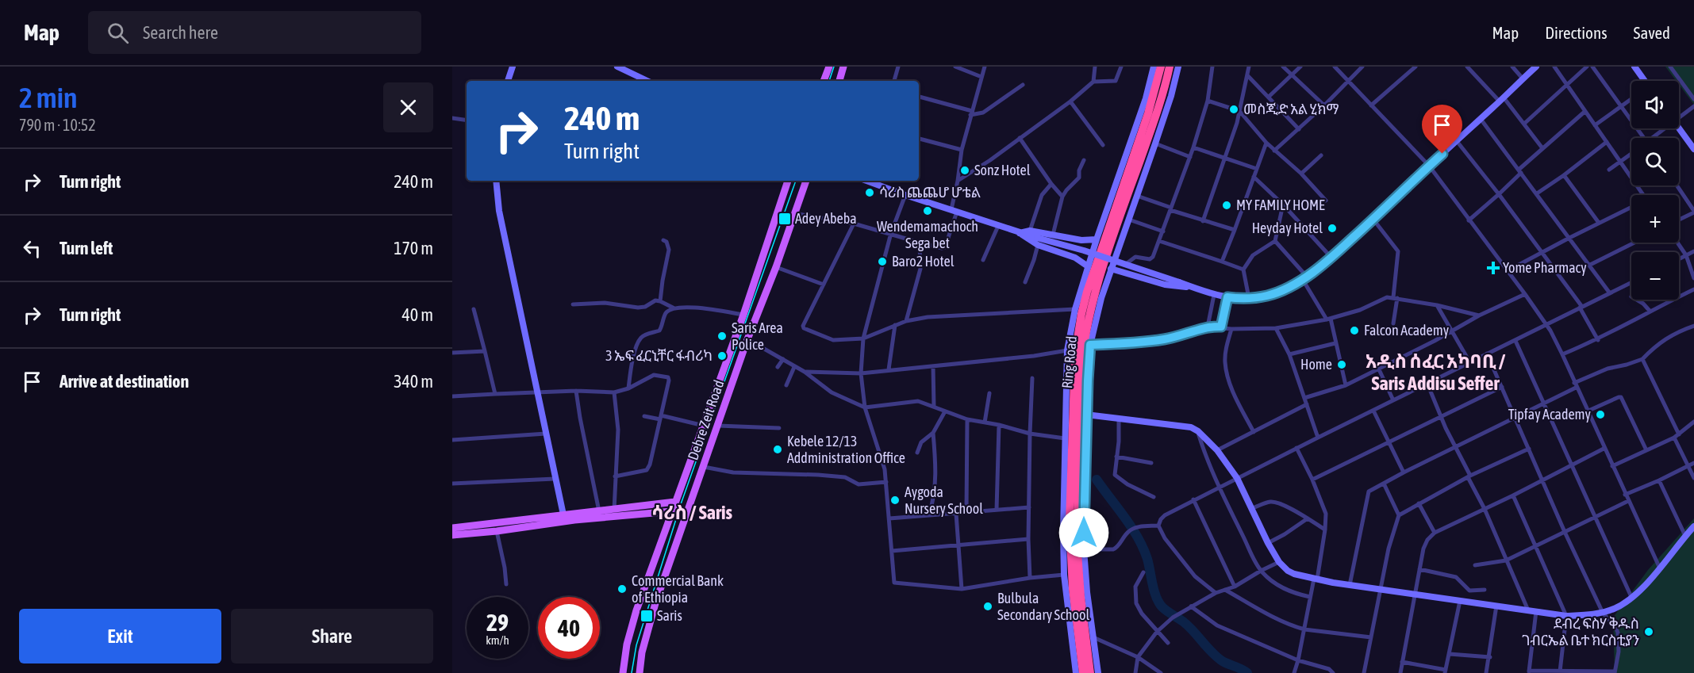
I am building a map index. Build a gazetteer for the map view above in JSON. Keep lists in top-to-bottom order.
{
  "streets": {
    "highway": ["Ring Road"],
    "main road": ["Debre Zeit Road"]
  },
  "districts": ["አዲስ ሰፈር አካባቢ / Saris Addisu Seffer", "ሳሪስ / Saris"],
  "places": {
    "other": [
      "መስጂድ አል ሂክማ",
      "Sonz Hotel",
      "ሳሪስ ጨጨሆ ሆቴል",
      "MY FAMILY HOME",
      "Wendemamachoch Sega bet",
      "Heyday Hotel",
      "Baro2 Hotel",
      "Falcon Academy",
      "Saris Area Police",
      "3 ኤፍ ፈርኒቸር ፋብሪካ",
      "Home",
      "Tipfay Academy",
      "Kebele 12/13 Addministration Office",
      "Aygoda Nursery School",
      "Commercial Bank of Ethiopia",
      "Bulbula Secondary School",
      "ደብረ ፍስሃ ቅዱስ ገብርኤል ቤተ ክርስቲያን"
    ],
    "transit": ["Adey Abeba", "Saris"],
    "health": ["Yome Pharmacy"]
  },
  "page": {
    "header": "Map",
    "search": "Search here",
    "nav": ["Map", "Directions", "Saved"],
    "heading": ["2 min", "790 m · 10:52"],
    "map_buttons": ["+", "−"],
    "turn": ["240 m", "Turn right"],
    "list": [
      {
        "name": "Turn right",
        "value": "240 m"
      },
      {
        "name": "Turn left",
        "value": "170 m"
      },
      {
        "name": "Turn right",
        "value": "40 m"
      },
      {
        "name": "Arrive at destination",
        "value": "340 m"
      }
    ],
    "speed": "29 km/h",
    "limit": "40",
    "buttons": ["Exit", "Share"]
  }
}
